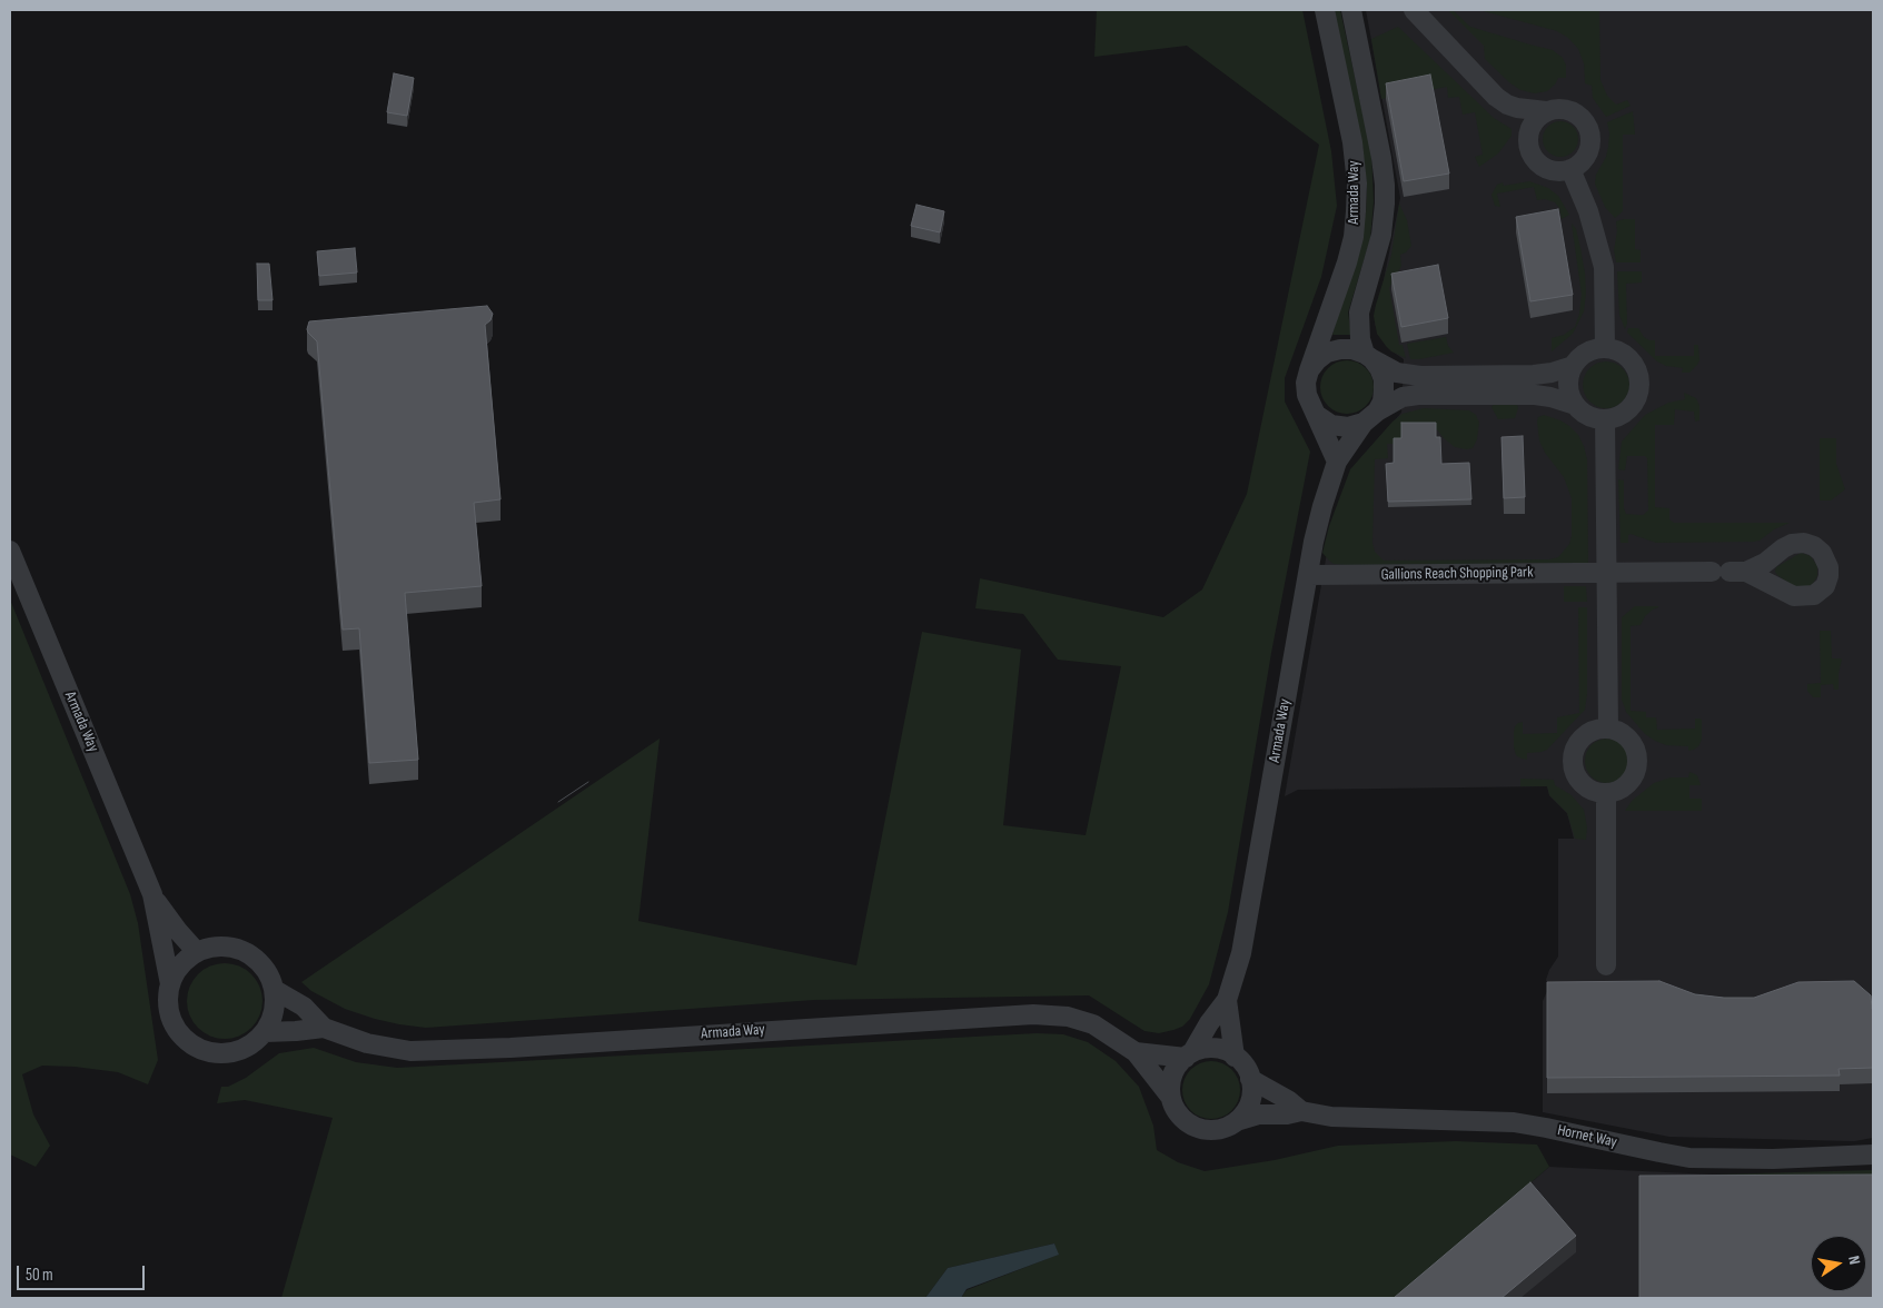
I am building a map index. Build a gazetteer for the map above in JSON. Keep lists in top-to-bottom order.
{
  "streets": {
    "street": ["Armada Way", "Gallions Reach Shopping Park", "Hornet Way"]
  },
  "crossings": [
    ["Armada Way", "Gallions Reach Shopping Park"],
    ["Armada Way", "Hornet Way"]
  ],
  "scale_bar": "50 m",
  "north": "right"
}
